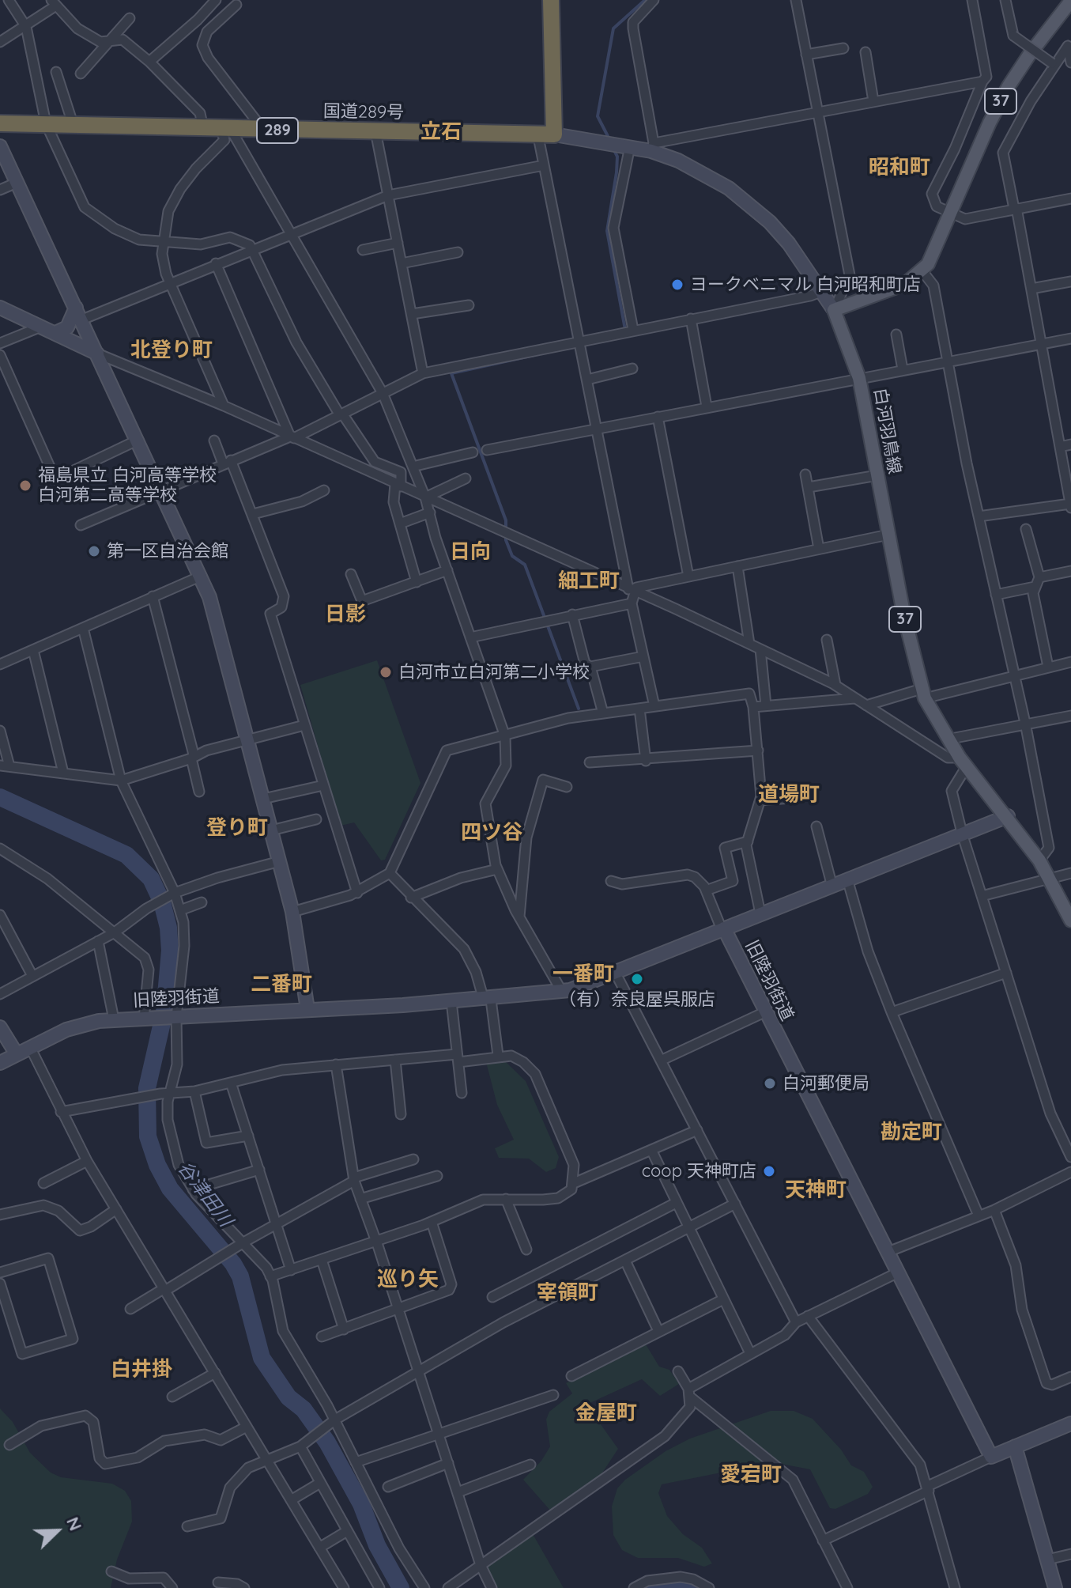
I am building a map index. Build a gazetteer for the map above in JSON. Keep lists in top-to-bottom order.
{
  "streets": {
    "highway": ["国道289号", "289"],
    "main road": ["37", "白河羽鳥線"],
    "street": ["旧陸羽街道"]
  },
  "crossings": [
    ["37", "白河羽鳥線"]
  ],
  "districts": [
    "立石",
    "昭和町",
    "北登り町",
    "日向",
    "細工町",
    "日影",
    "道場町",
    "登り町",
    "四ツ谷",
    "一番町",
    "二番町",
    "勘定町",
    "天神町",
    "巡り矢",
    "宰領町",
    "白井掛",
    "金屋町",
    "愛宕町"
  ],
  "water": ["谷津田川"],
  "places": [
    "ヨークベニマル 白河昭和町店",
    "福島県立 白河高等学校 白河第二高等学校",
    "第一区自治会館",
    "白河市立白河第二小学校",
    "（有）奈良屋呉服店",
    "白河郵便局",
    "coop 天神町店"
  ],
  "north": "top right"
}
